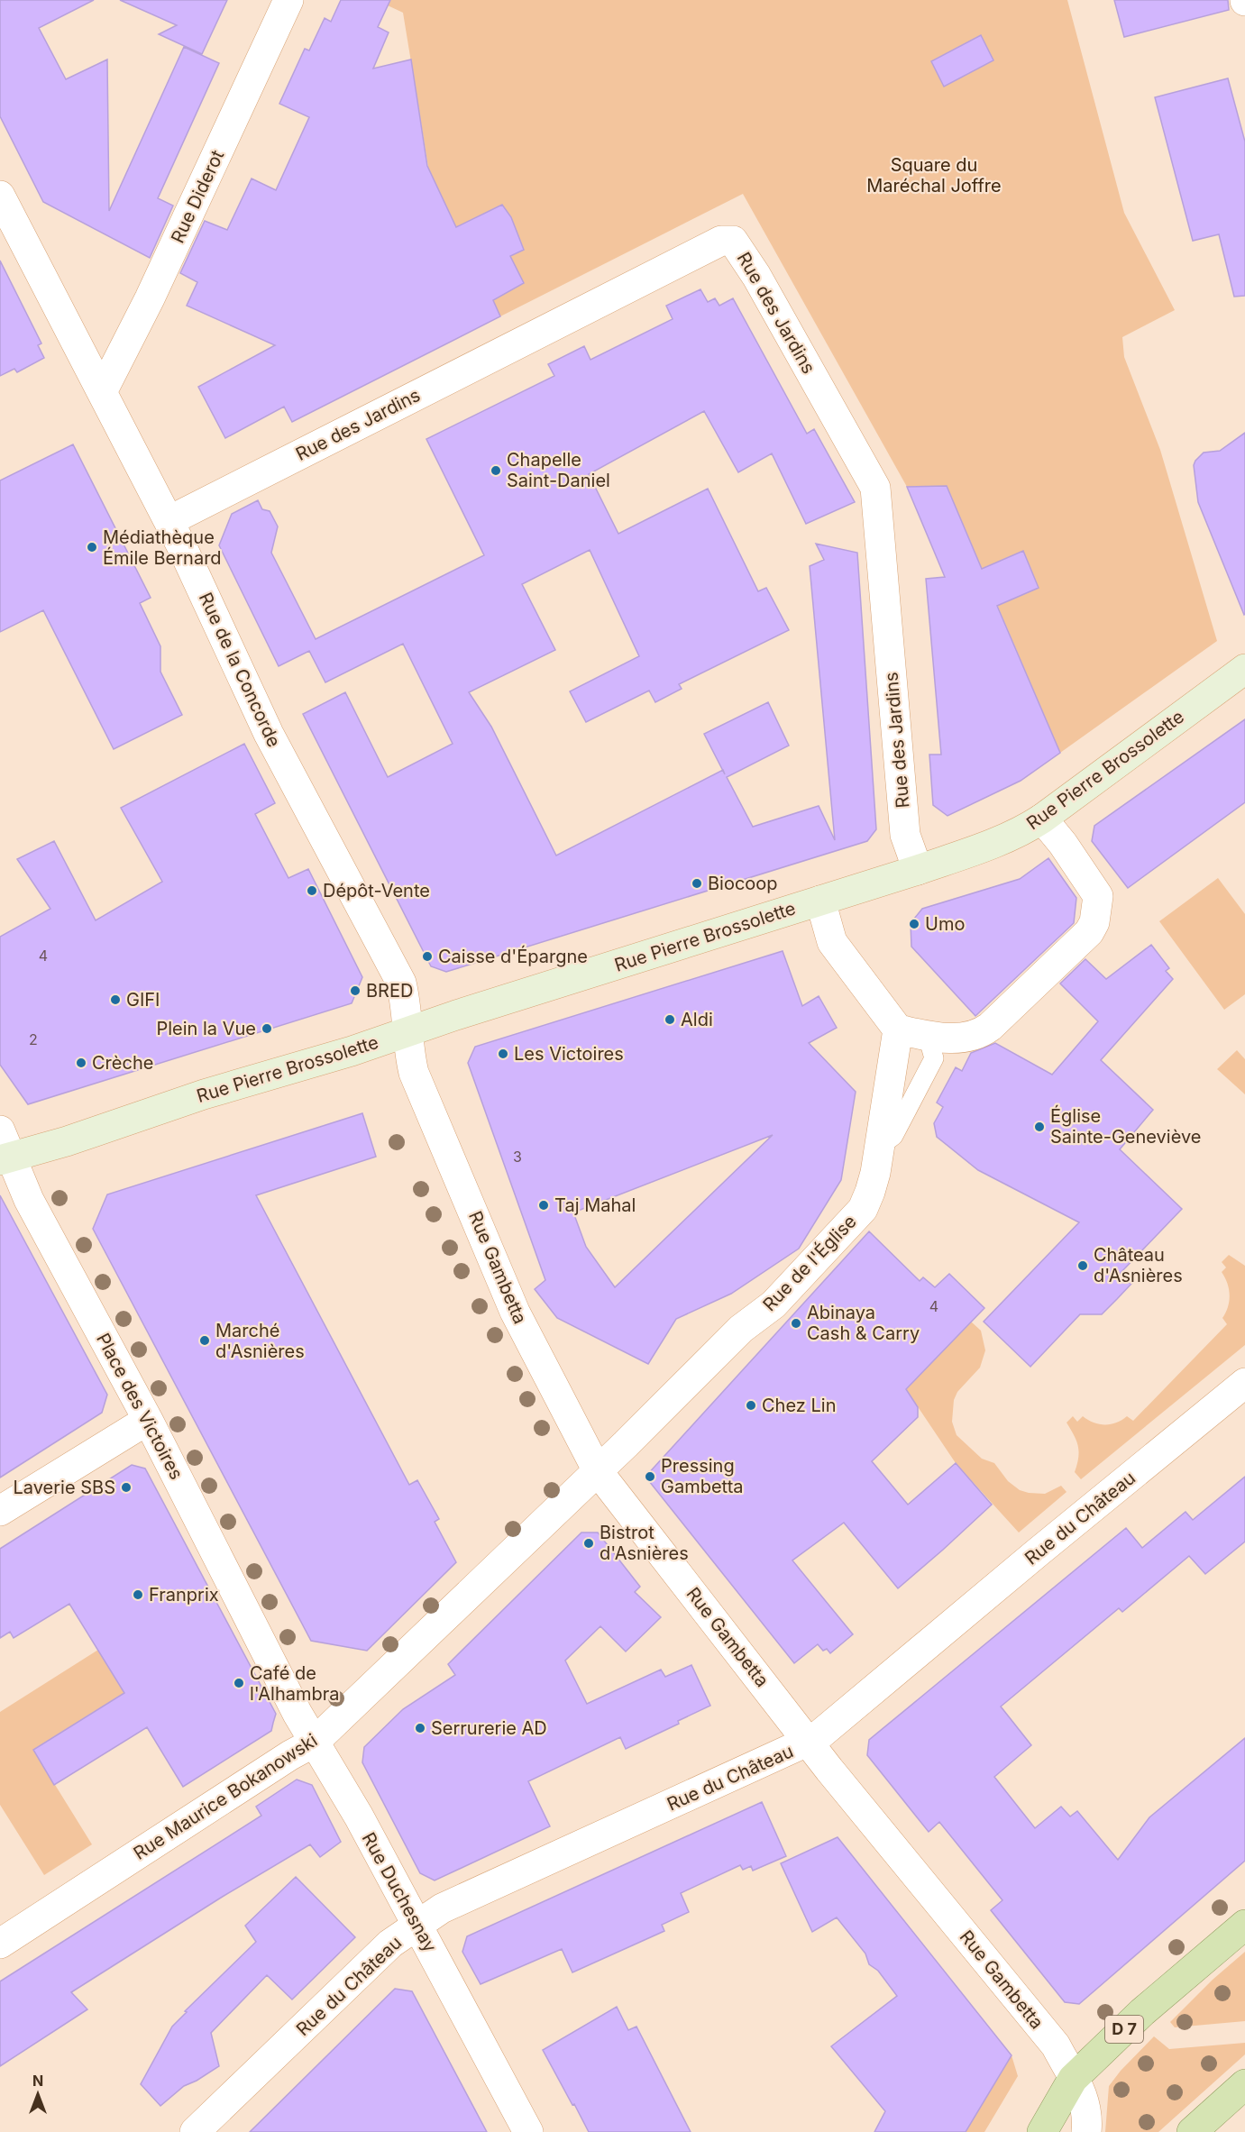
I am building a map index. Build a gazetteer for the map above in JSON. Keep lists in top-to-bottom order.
{
  "streets": {
    "main road": ["Rue Pierre Brossolette", "D 7"],
    "street": [
      "Rue Diderot",
      "Rue des Jardins",
      "Rue de la Concorde",
      "Rue de l'Église",
      "Rue Gambetta",
      "Place des Victoires",
      "Rue du Château",
      "Rue Maurice Bokanowski",
      "Rue Duchesnay"
    ]
  },
  "crossings": [
    ["Rue Diderot", "Rue de la Concorde"],
    ["Rue des Jardins", "Rue de la Concorde"],
    ["Rue des Jardins", "Rue Pierre Brossolette"],
    ["Rue de la Concorde", "Rue Pierre Brossolette"],
    ["Rue de la Concorde", "Rue Gambetta"],
    ["Rue Pierre Brossolette", "Rue Gambetta"],
    ["Rue Pierre Brossolette", "Place des Victoires"],
    ["Rue de l'Église", "Rue Gambetta"],
    ["Rue de l'Église", "Rue Maurice Bokanowski"],
    ["Rue Gambetta", "Rue du Château"],
    ["Rue Gambetta", "Rue Maurice Bokanowski"],
    ["Rue Gambetta", "D 7"],
    ["Place des Victoires", "Rue Duchesnay"],
    ["Rue du Château", "Rue Duchesnay"],
    ["Rue Maurice Bokanowski", "Rue Duchesnay"]
  ],
  "parks": ["Square du Maréchal Joffre"],
  "places": [
    "Chapelle Saint-Daniel",
    "Médiathèque Émile Bernard",
    "Biocoop",
    "Dépôt-Vente",
    "Umo",
    "Caisse d'Épargne",
    "BRED",
    "GIFI",
    "Aldi",
    "Plein la Vue",
    "Les Victoires",
    "Crèche",
    "Église Sainte-Geneviève",
    "Taj Mahal",
    "Château d'Asnières",
    "Abinaya Cash & Carry",
    "Marché d'Asnières",
    "Chez Lin",
    "Pressing Gambetta",
    "Laverie SBS",
    "Bistrot d'Asnières",
    "Franprix",
    "Café de l'Alhambra",
    "Serrurerie AD"
  ],
  "house_numbers": [
    "4",
    "2",
    "3",
    "4"
  ],
  "north": "top"
}
